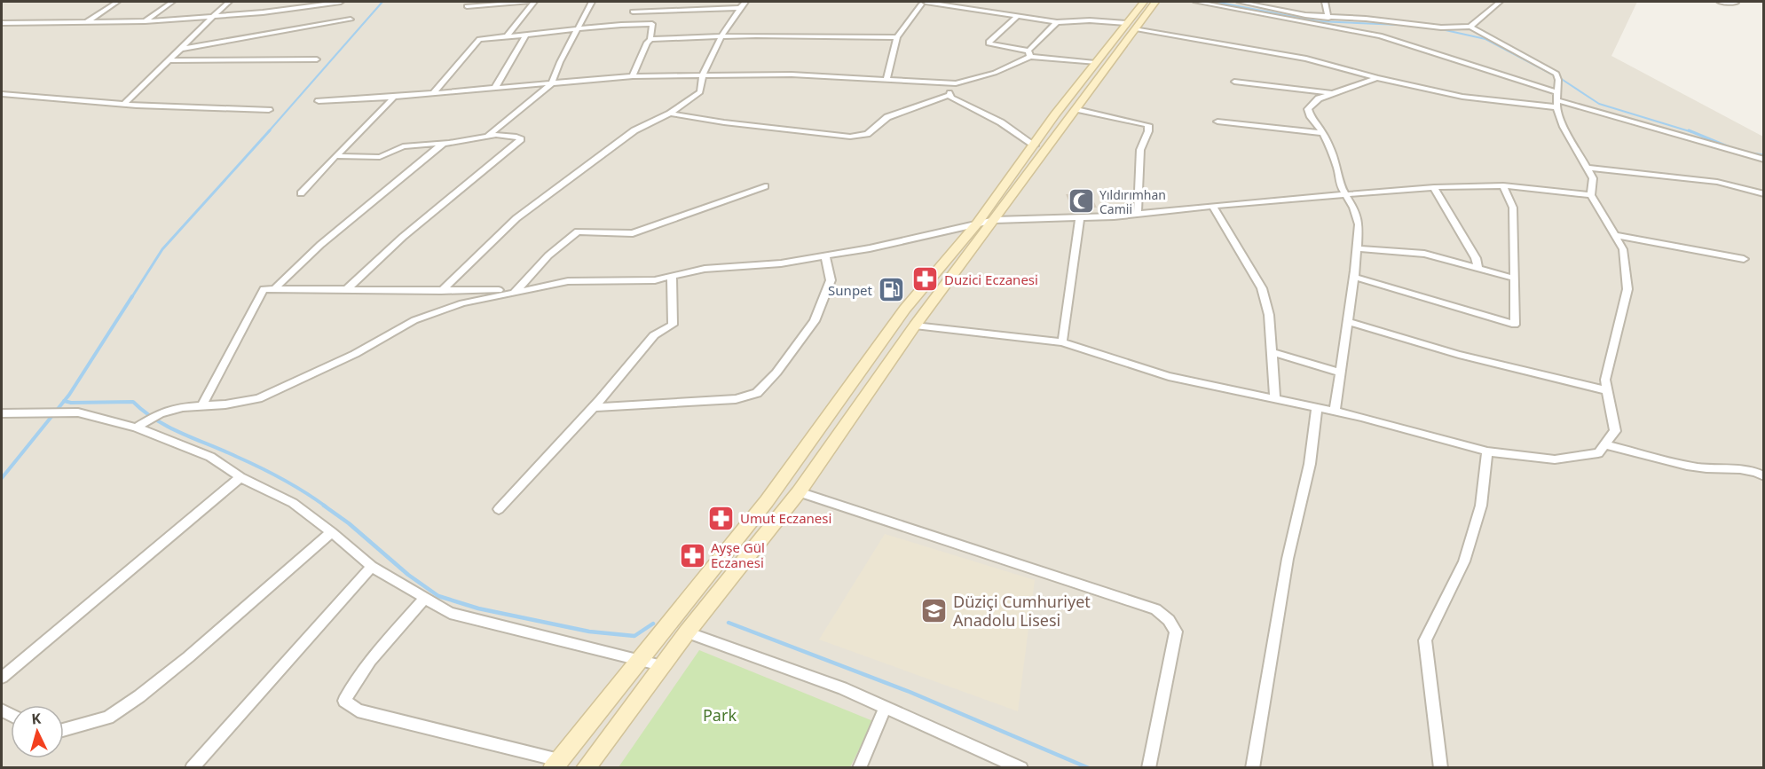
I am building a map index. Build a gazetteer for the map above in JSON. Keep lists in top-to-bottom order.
{
  "parks": ["Park"],
  "places": {
    "mosque": ["Yıldırımhan Camii"],
    "pharmacy": ["Duzici Eczanesi", "Umut Eczanesi", "Ayşe Gül Eczanesi"],
    "fuel station": ["Sunpet"],
    "school or university": ["Düziçi Cumhuriyet Anadolu Lisesi"]
  },
  "north": "top"
}
